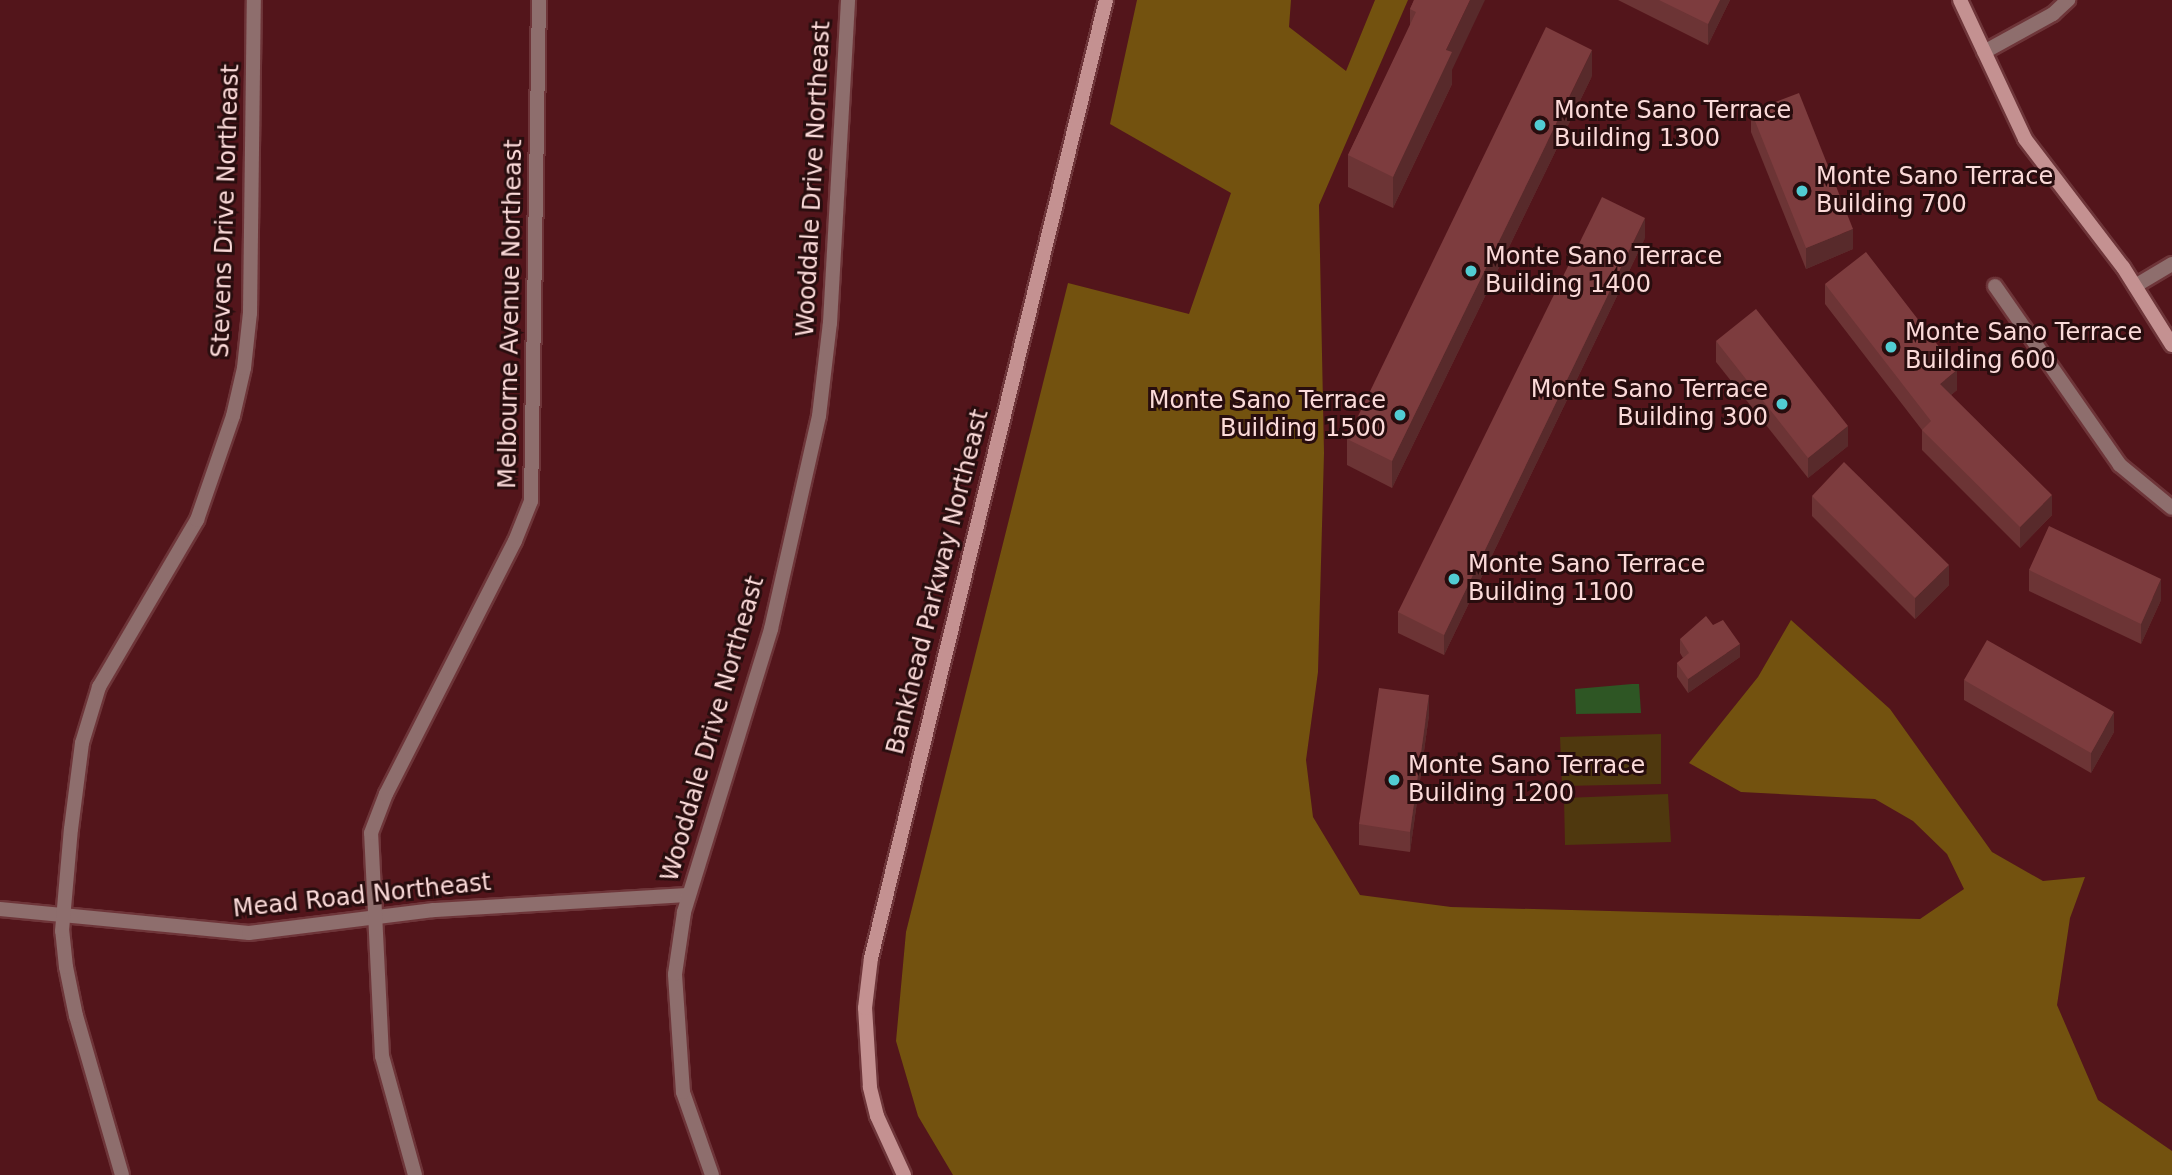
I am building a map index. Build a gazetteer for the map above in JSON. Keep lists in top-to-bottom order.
{
  "streets": {
    "street": [
      "Wooddale Drive Northeast",
      "Stevens Drive Northeast",
      "Melbourne Avenue Northeast",
      "Bankhead Parkway Northeast",
      "Mead Road Northeast"
    ]
  },
  "crossings": [
    ["Wooddale Drive Northeast", "Mead Road Northeast"],
    ["Stevens Drive Northeast", "Mead Road Northeast"],
    ["Melbourne Avenue Northeast", "Mead Road Northeast"]
  ],
  "places": [
    "Monte Sano Terrace Building 1300",
    "Monte Sano Terrace Building 700",
    "Monte Sano Terrace Building 1400",
    "Monte Sano Terrace Building 600",
    "Monte Sano Terrace Building 300",
    "Monte Sano Terrace Building 1500",
    "Monte Sano Terrace Building 1100",
    "Monte Sano Terrace Building 1200"
  ]
}
